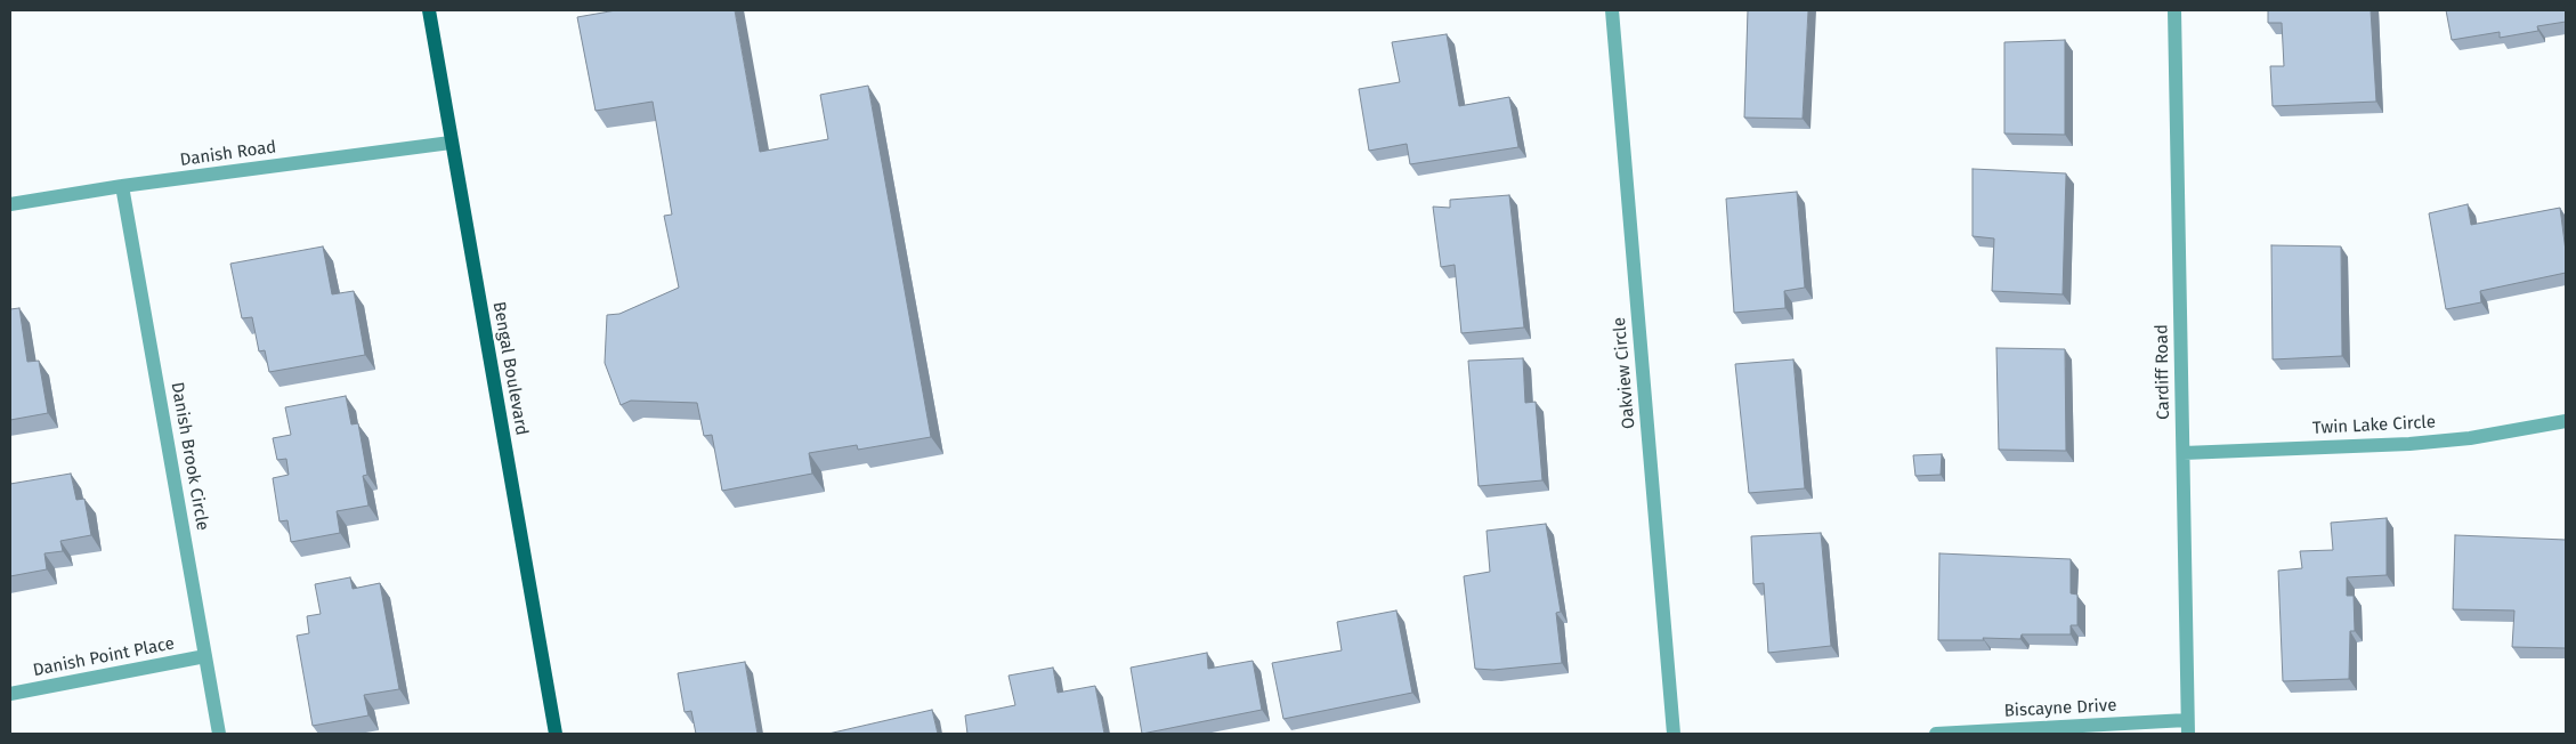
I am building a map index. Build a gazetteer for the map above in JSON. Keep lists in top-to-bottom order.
{
  "streets": {
    "main road": ["Bengal Boulevard"],
    "street": [
      "Danish Road",
      "Cardiff Road",
      "Oakview Circle",
      "Twin Lake Circle",
      "Danish Brook Circle",
      "Danish Point Place",
      "Biscayne Drive"
    ]
  },
  "crossings": [
    ["Danish Road", "Bengal Boulevard"],
    ["Danish Road", "Danish Brook Circle"],
    ["Cardiff Road", "Twin Lake Circle"],
    ["Cardiff Road", "Biscayne Drive"],
    ["Danish Brook Circle", "Danish Point Place"]
  ]
}
